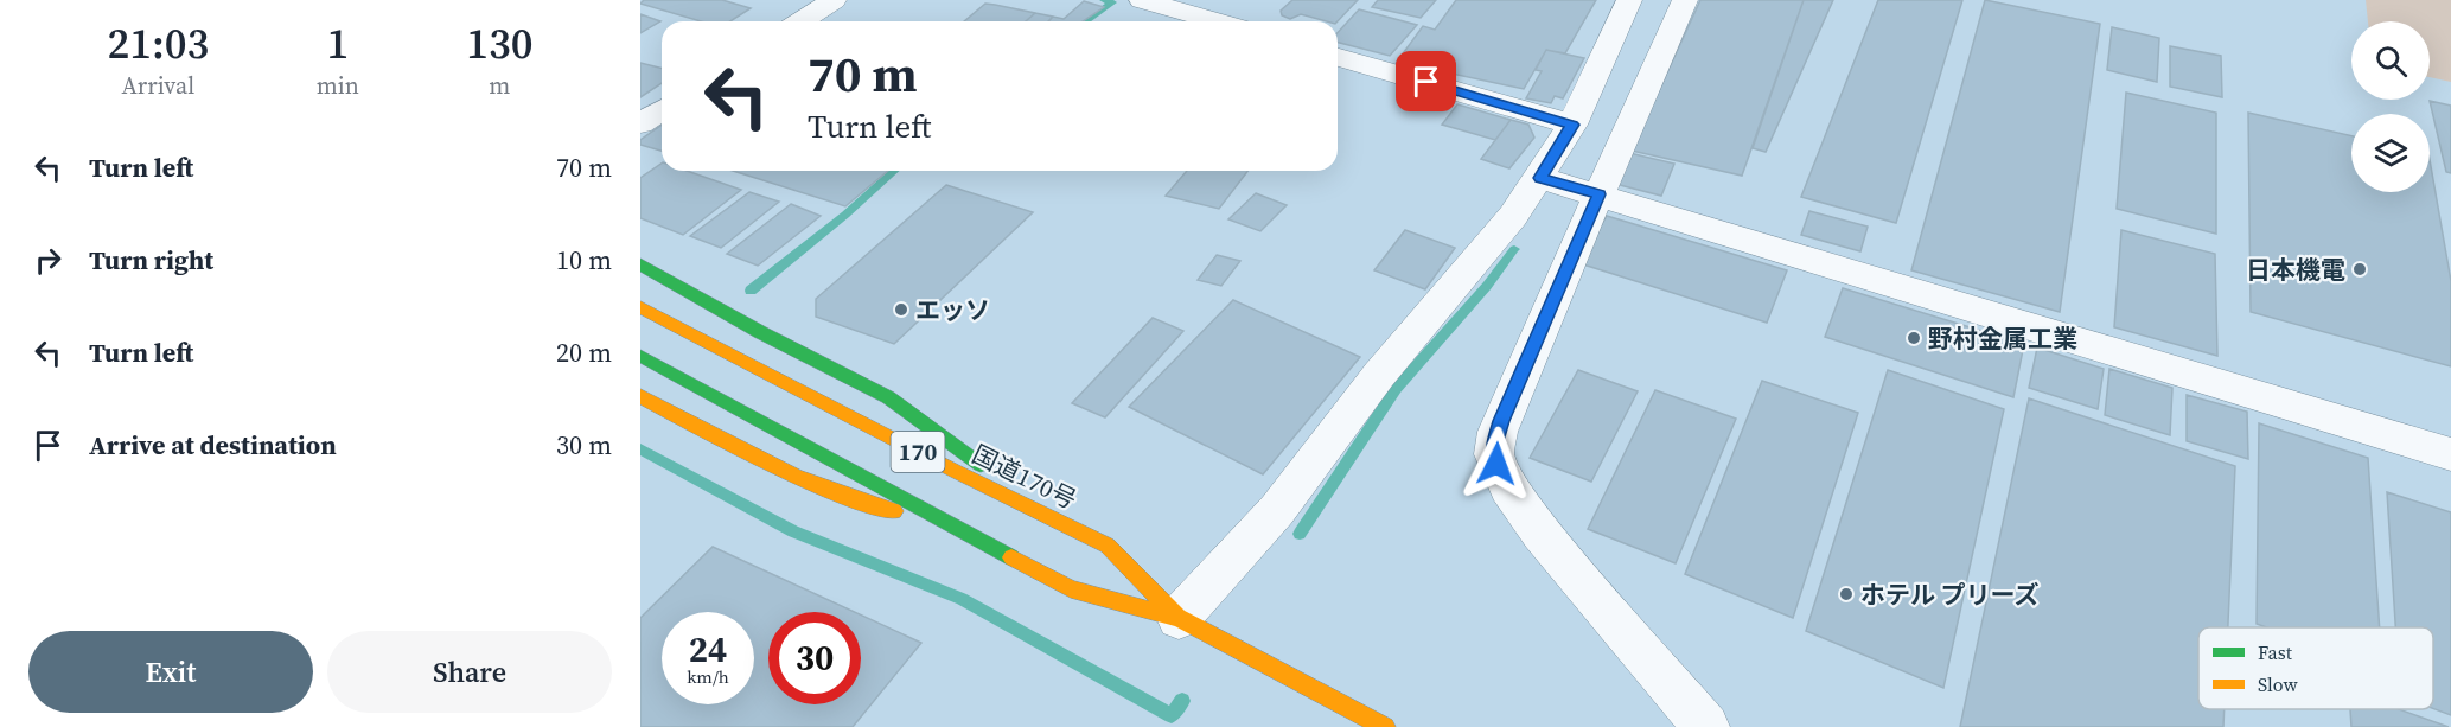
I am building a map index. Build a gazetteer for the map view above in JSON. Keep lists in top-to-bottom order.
{
  "streets": {
    "highway": ["170", "国道170号"]
  },
  "places": [
    "日本機電",
    "エッソ",
    "野村金属工業",
    "ホテル プリーズ"
  ],
  "legend": ["Fast", "Slow"],
  "page": {
    "eta": [
      "21:03",
      "Arrival",
      "1",
      "min",
      "130",
      "m"
    ],
    "turn": ["70 m", "Turn left"],
    "list": [
      {
        "name": "Turn left",
        "value": "70 m"
      },
      {
        "name": "Turn right",
        "value": "10 m"
      },
      {
        "name": "Turn left",
        "value": "20 m"
      },
      {
        "name": "Arrive at destination",
        "value": "30 m"
      }
    ],
    "speed": "24 km/h",
    "limit": "30",
    "buttons": ["Exit", "Share"]
  }
}
